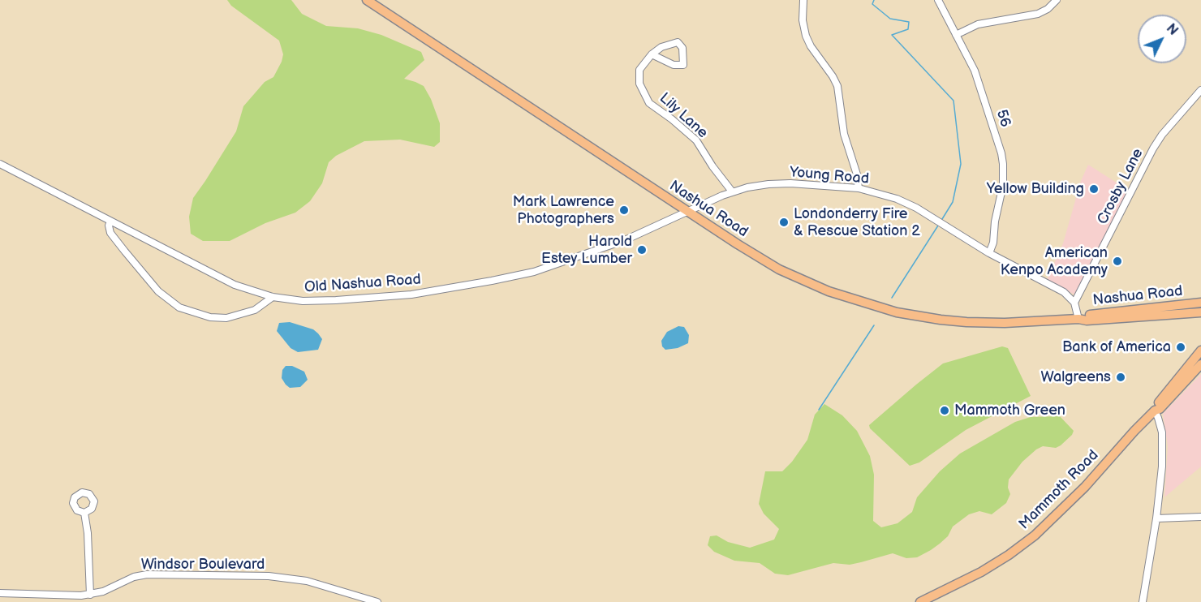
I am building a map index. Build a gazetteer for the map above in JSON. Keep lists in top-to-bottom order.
{
  "streets": {
    "main road": ["Nashua Road", "Mammoth Road"],
    "street": [
      "Lily Lane",
      "56",
      "Young Road",
      "Crosby Lane",
      "Old Nashua Road",
      "Windsor Boulevard"
    ]
  },
  "crossings": [
    ["Lily Lane", "Young Road"],
    ["56", "Young Road"],
    ["Young Road", "Crosby Lane"],
    ["Young Road", "Nashua Road"],
    ["Young Road", "Old Nashua Road"],
    ["Nashua Road", "Old Nashua Road"]
  ],
  "places": [
    "Yellow Building",
    "Mark Lawrence Photographers",
    "Londonderry Fire & Rescue Station 2",
    "Harold Estey Lumber",
    "American Kenpo Academy",
    "Bank of America",
    "Walgreens",
    "Mammoth Green"
  ],
  "north": "top right"
}
